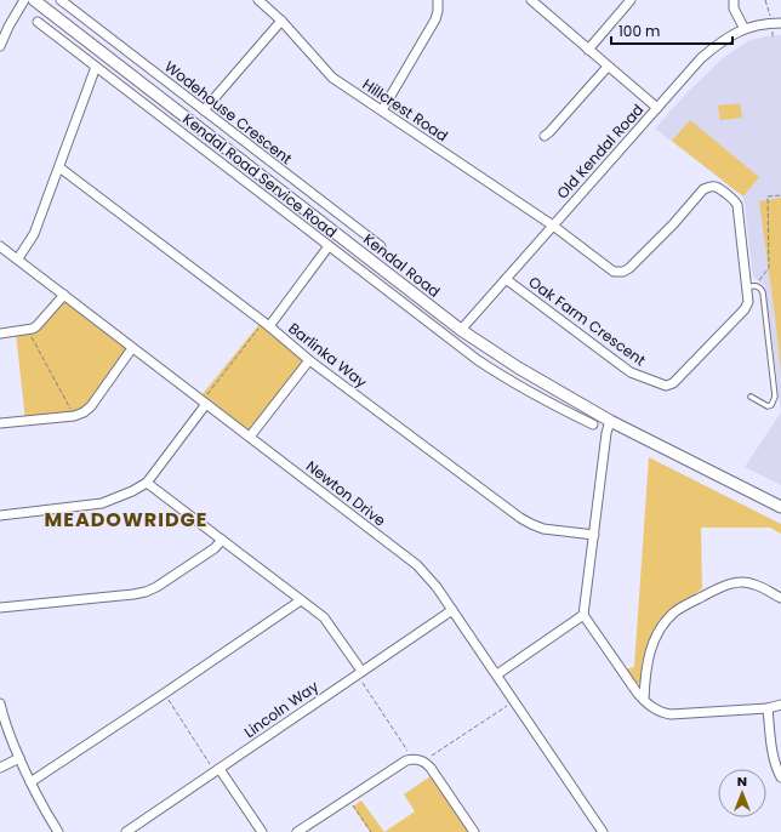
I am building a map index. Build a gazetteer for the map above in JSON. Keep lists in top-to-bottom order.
{
  "streets": {
    "main road": ["Kendal Road"],
    "street": [
      "Hillcrest Road",
      "Wodehouse Crescent",
      "Old Kendal Road",
      "Kendal Road Service Road",
      "Oak Farm Crescent",
      "Barlinka Way",
      "Newton Drive",
      "Lincoln Way"
    ]
  },
  "crossings": [
    ["Hillcrest Road", "Old Kendal Road"],
    ["Hillcrest Road", "Oak Farm Crescent"],
    ["Old Kendal Road", "Kendal Road"],
    ["Old Kendal Road", "Oak Farm Crescent"],
    ["Newton Drive", "Lincoln Way"]
  ],
  "districts": ["MEADOWRIDGE"],
  "scale_bar": "100 m",
  "north": "top"
}
